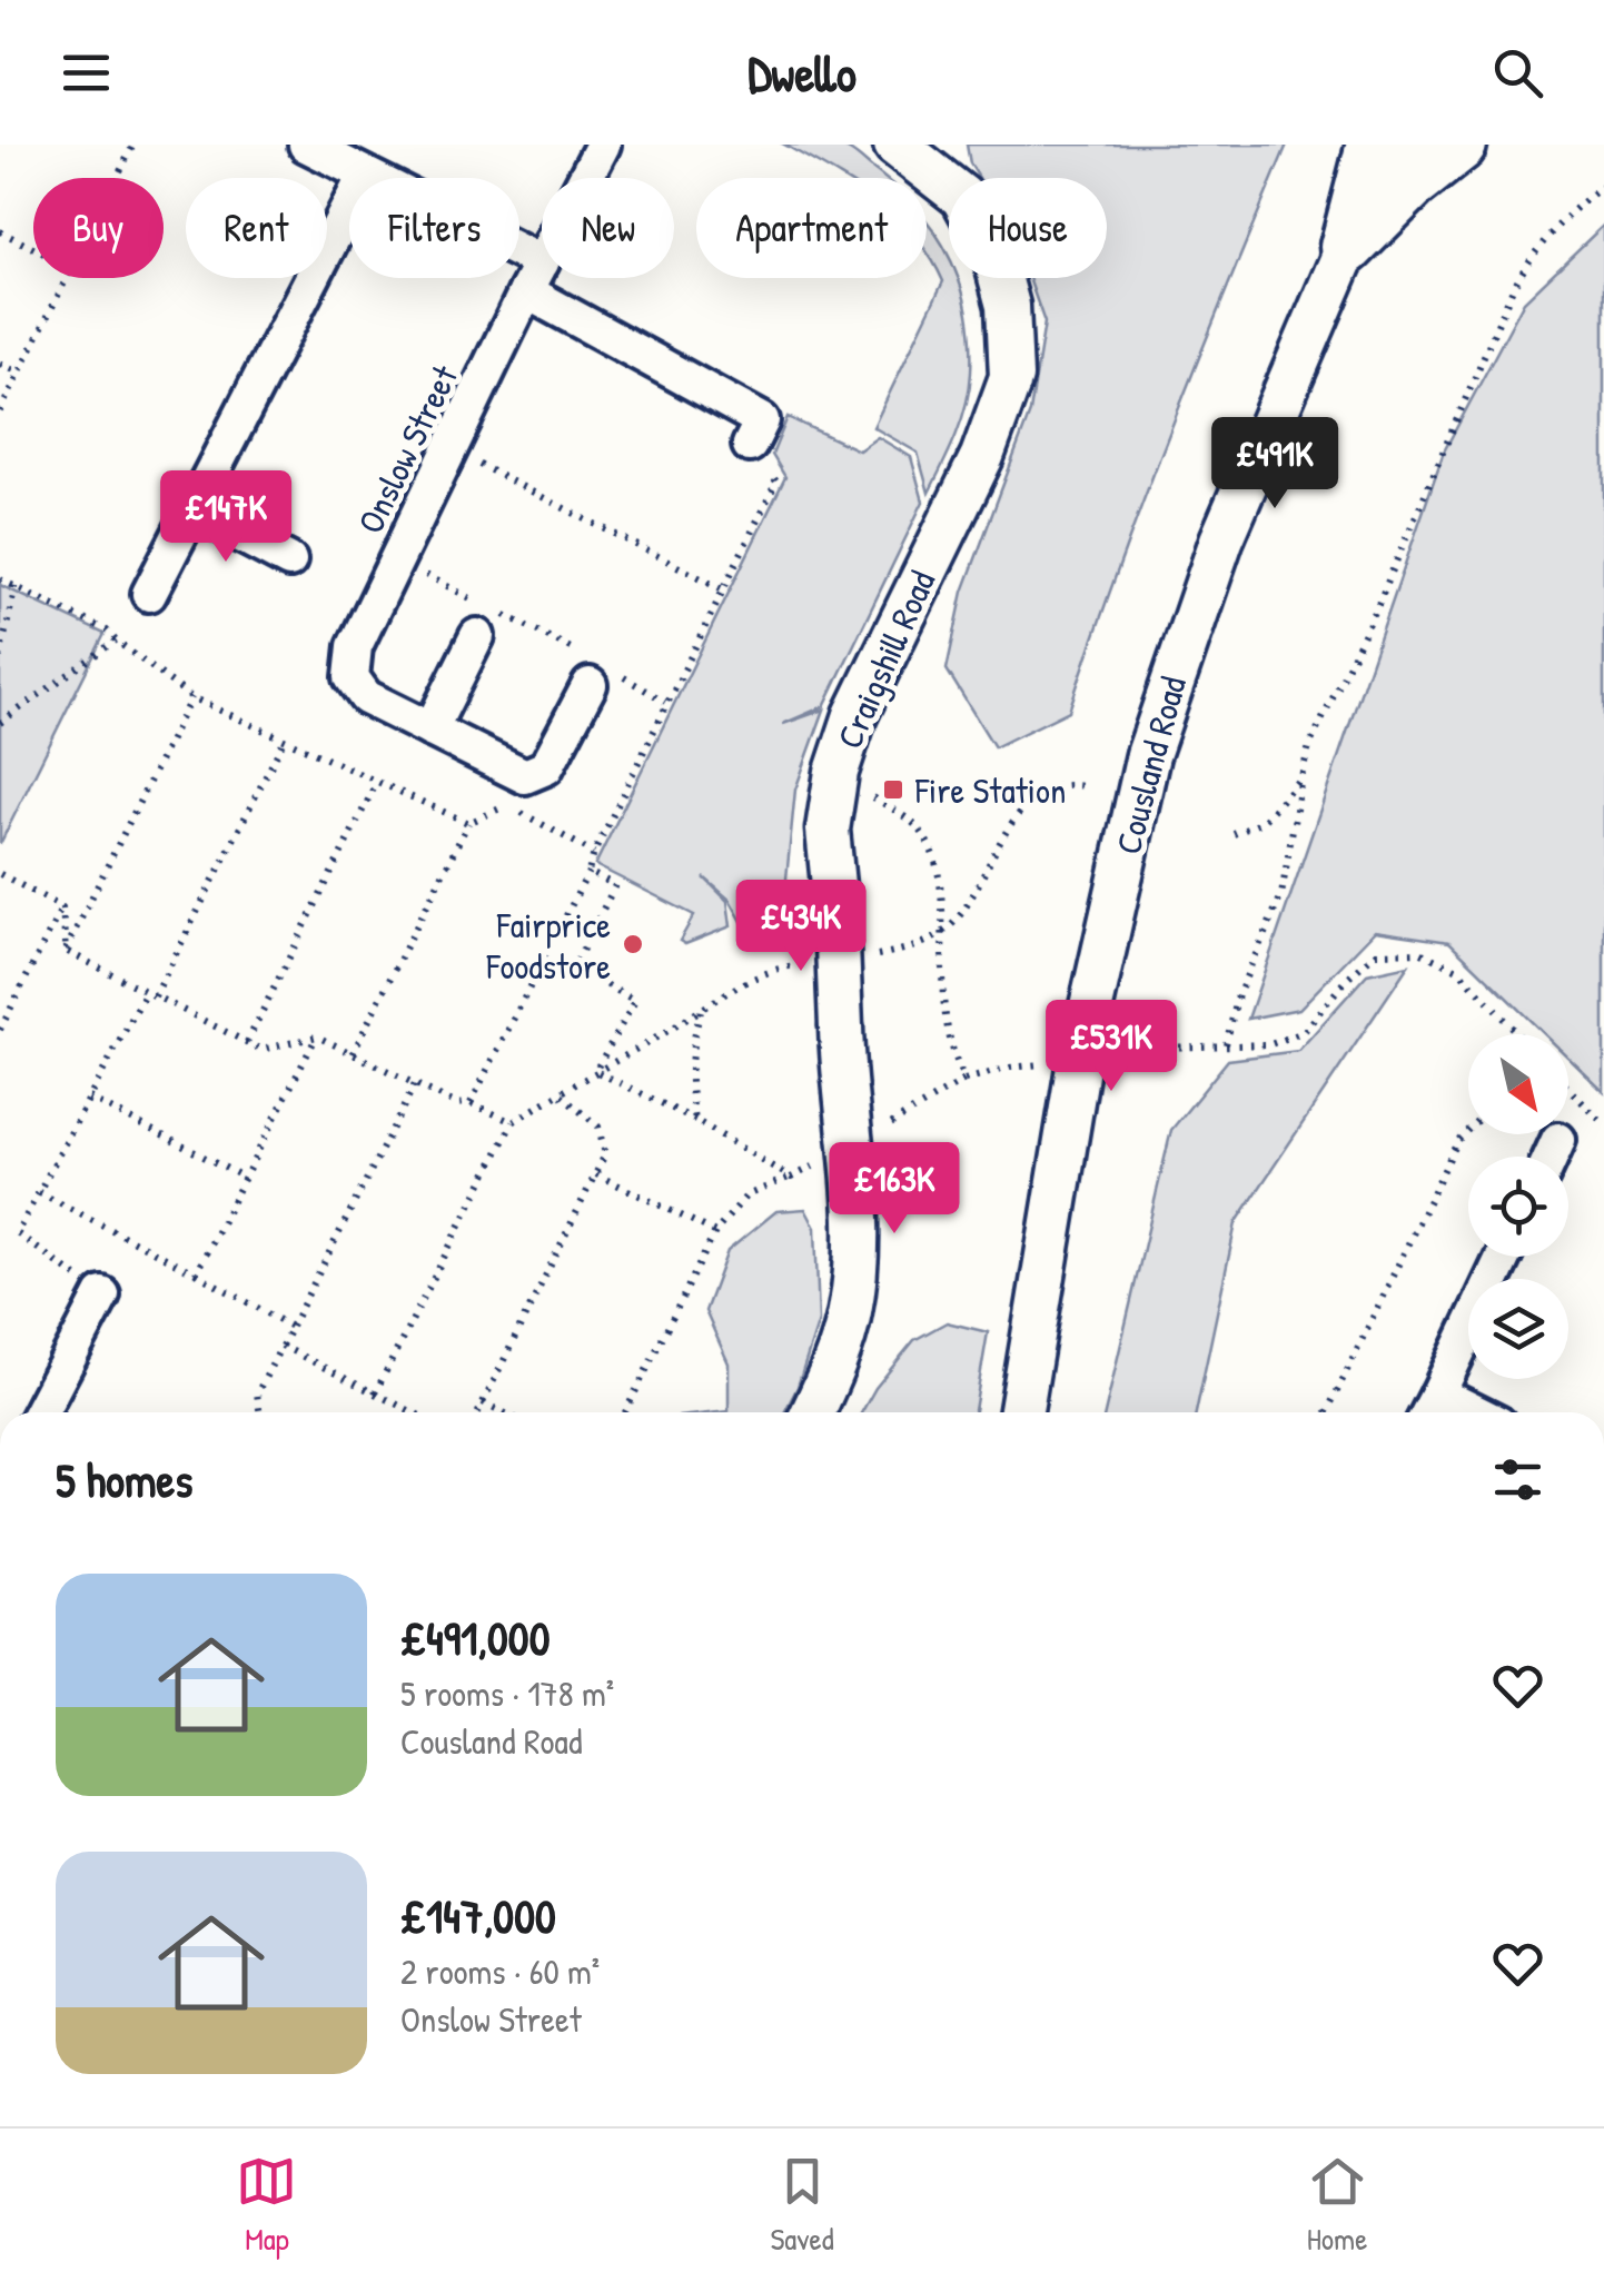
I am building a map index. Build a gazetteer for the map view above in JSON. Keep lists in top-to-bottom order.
{
  "streets": {
    "street": ["Onslow Street", "Craigshill Road", "Cousland Road"]
  },
  "places": {
    "transit": ["Fire Station"],
    "other": ["Fairprice Foodstore"]
  },
  "north": "bottom right",
  "page": {
    "header": "Dwello",
    "chip": [
      "Buy",
      "Rent",
      "Filters",
      "New",
      "Apartment",
      "House"
    ],
    "price": [
      "£491K",
      "£147K",
      "£434K",
      "£531K",
      "£163K"
    ],
    "heading": "5 homes",
    "list": [
      {
        "name": "£491,000",
        "note": "5 rooms · 178 m² · Cousland Road"
      },
      {
        "name": "£147,000",
        "note": "2 rooms · 60 m² · Onslow Street"
      }
    ],
    "tabs": ["Map", "Saved", "Home"]
  }
}
